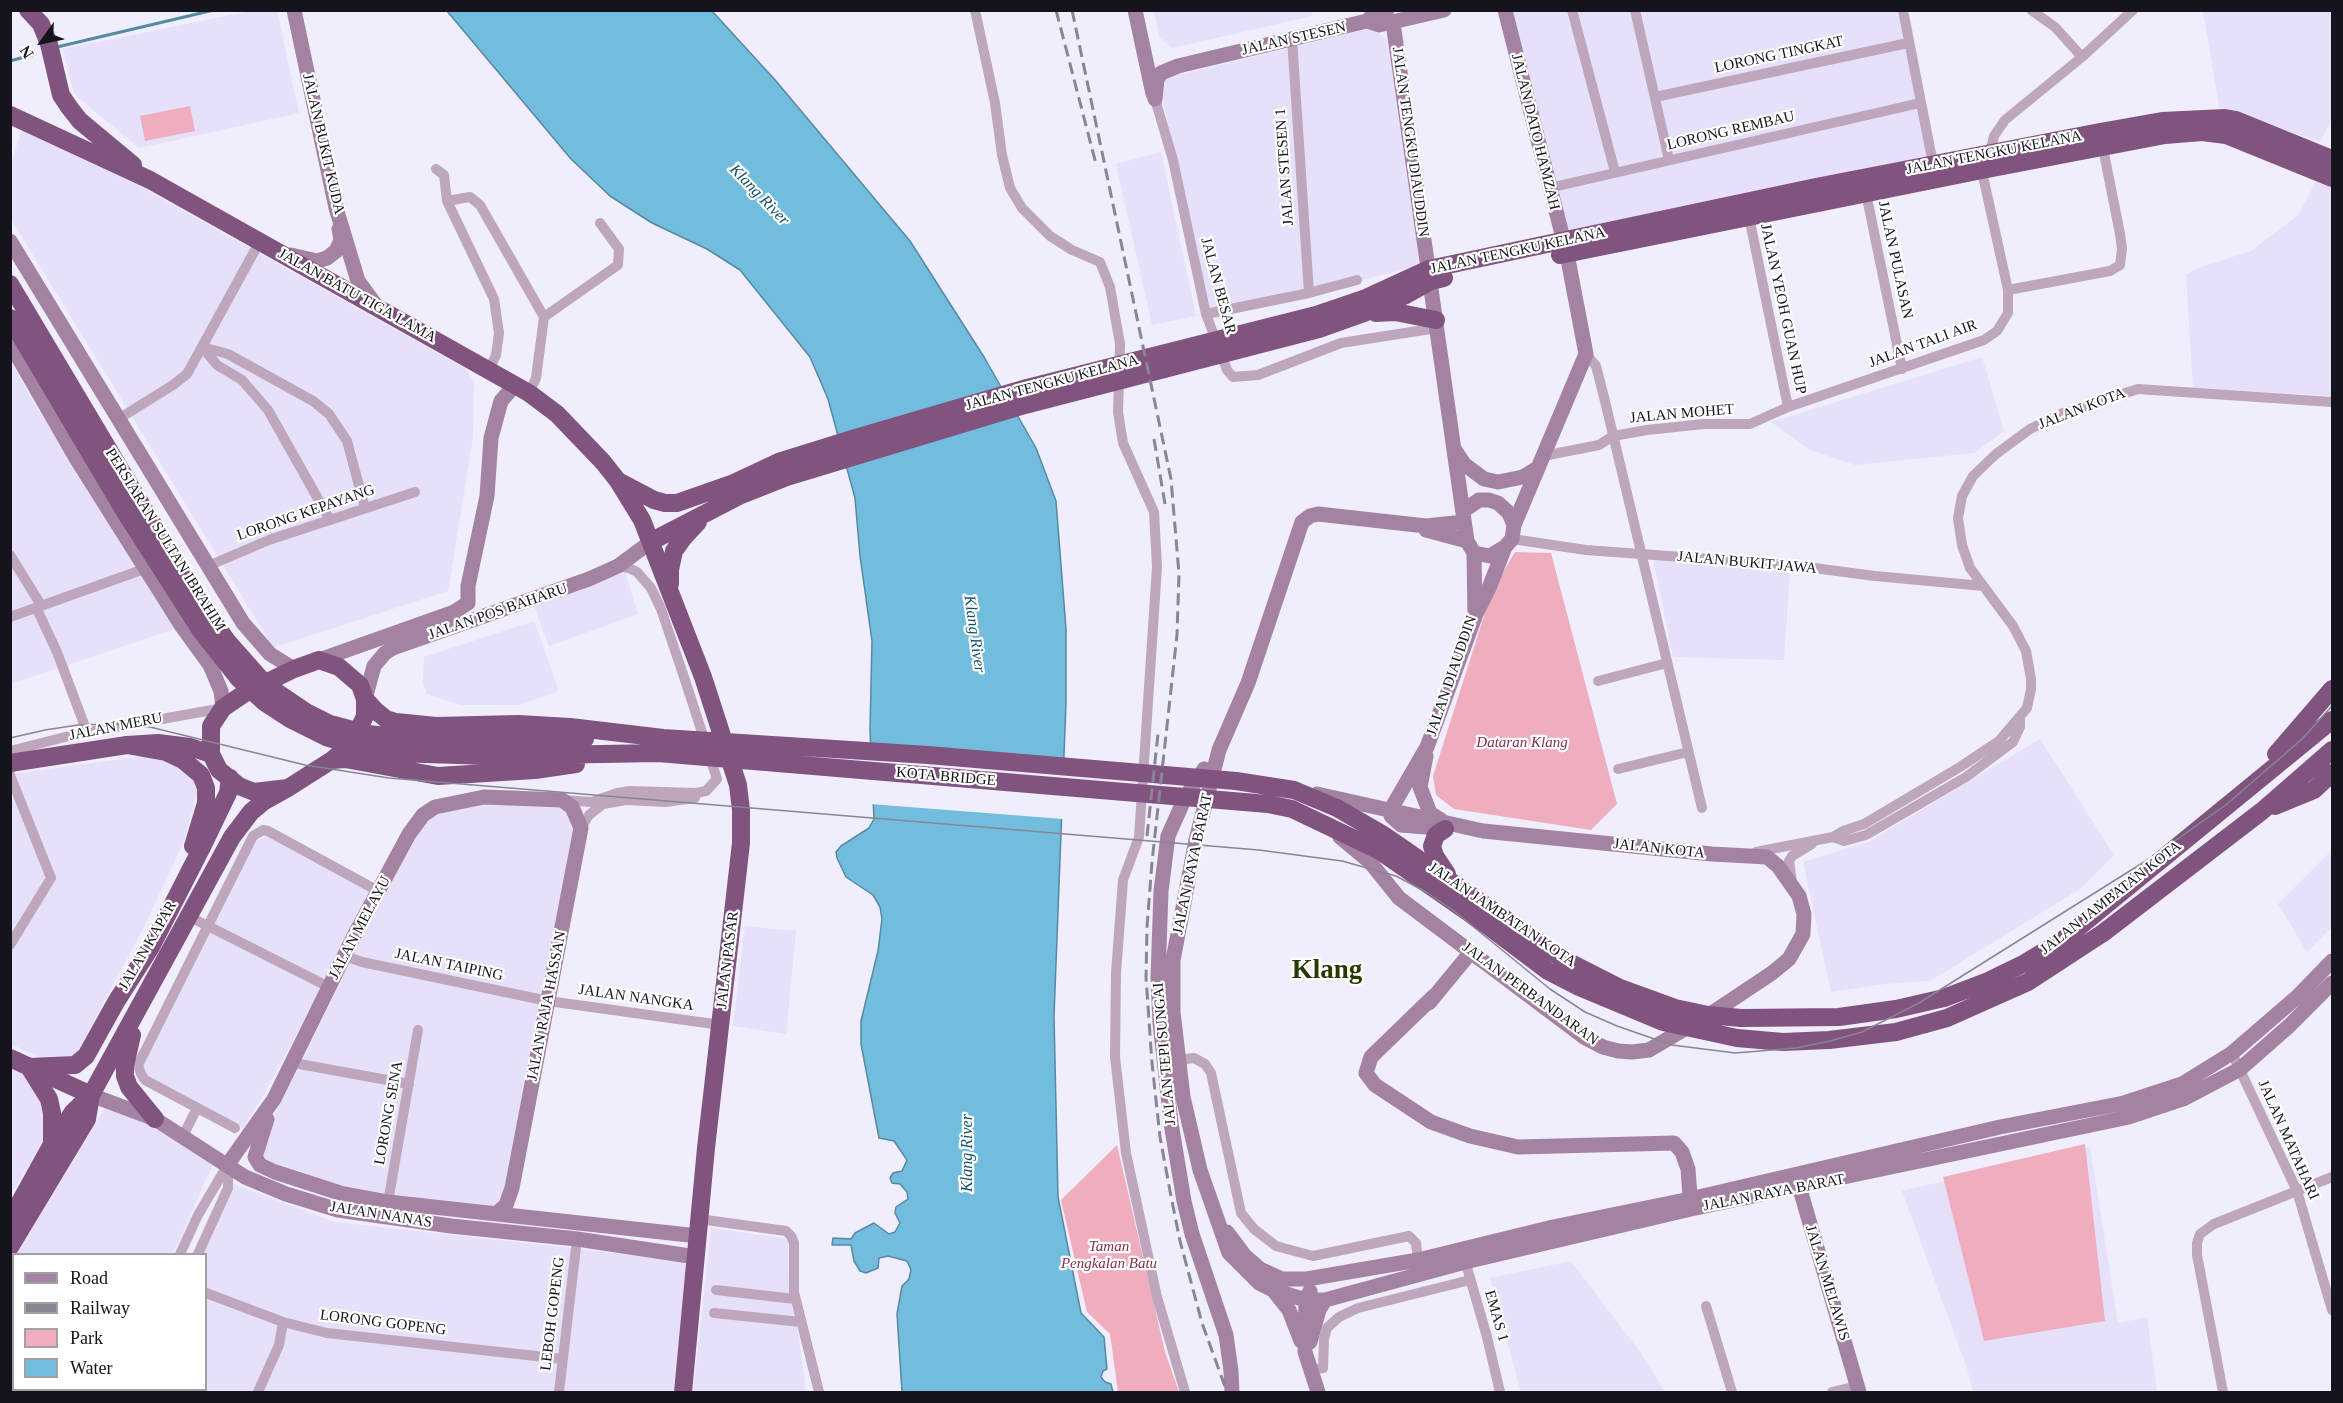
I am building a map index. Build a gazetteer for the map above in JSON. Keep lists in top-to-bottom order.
{
  "streets": {
    "highway": [
      "JALAN TENGKU KELANA",
      "JALAN BATU TIGA LAMA",
      "PERSIARAN SULTAN IBRAHIM",
      "JALAN MERU",
      "KOTA BRIDGE",
      "JALAN JAMBATAN KOTA",
      "JALAN KAPAR",
      "JALAN PASAR"
    ],
    "main road": [
      "JALAN STESEN",
      "JALAN DATO HAMZAH",
      "JALAN TENGKU DIAUDDIN",
      "JALAN BUKIT KUDA",
      "JALAN KOTA",
      "JALAN BUKIT JAWA",
      "JALAN POS BAHARU",
      "JALAN DIAUDDIN",
      "JALAN RAYA BARAT",
      "JALAN MELAYU",
      "JALAN PERBANDARAN",
      "JALAN RAJA HASSAN",
      "JALAN TEPI SUNGAI",
      "JALAN NANAS",
      "JALAN MELAWIS"
    ],
    "street": [
      "LORONG TINGKAT",
      "LORONG REMBAU",
      "JALAN STESEN 1",
      "JALAN PULASAN",
      "JALAN BESAR",
      "JALAN YEOH GUAN HUP",
      "JALAN TALI AIR",
      "JALAN MOHET",
      "LORONG KEPAYANG",
      "JALAN TAIPING",
      "JALAN NANGKA",
      "LORONG SENA",
      "JALAN MATAHARI",
      "LEBOH GOPENG",
      "EMAS 1",
      "LORONG GOPENG"
    ]
  },
  "crossings": [
    ["JALAN STESEN", "JALAN TENGKU DIAUDDIN"],
    ["JALAN STESEN", "JALAN STESEN 1"],
    ["JALAN STESEN", "JALAN BESAR"],
    ["LORONG REMBAU", "JALAN DATO HAMZAH"],
    ["JALAN DATO HAMZAH", "JALAN TENGKU KELANA"],
    ["JALAN TENGKU DIAUDDIN", "JALAN TENGKU KELANA"],
    ["JALAN TENGKU DIAUDDIN", "JALAN BESAR"],
    ["JALAN TENGKU DIAUDDIN", "JALAN BUKIT JAWA"],
    ["JALAN TENGKU DIAUDDIN", "JALAN DIAUDDIN"],
    ["JALAN BUKIT KUDA", "JALAN BATU TIGA LAMA"],
    ["JALAN TENGKU KELANA", "JALAN PULASAN"],
    ["JALAN TENGKU KELANA", "JALAN BATU TIGA LAMA"],
    ["JALAN TENGKU KELANA", "JALAN YEOH GUAN HUP"],
    ["JALAN TENGKU KELANA", "JALAN TALI AIR"],
    ["JALAN TENGKU KELANA", "JALAN POS BAHARU"],
    ["JALAN TENGKU KELANA", "JALAN PASAR"],
    ["JALAN PULASAN", "JALAN TALI AIR"],
    ["JALAN BATU TIGA LAMA", "JALAN POS BAHARU"],
    ["JALAN BATU TIGA LAMA", "JALAN PASAR"],
    ["JALAN YEOH GUAN HUP", "JALAN TALI AIR"],
    ["JALAN YEOH GUAN HUP", "JALAN MOHET"],
    ["JALAN TALI AIR", "JALAN MOHET"],
    ["JALAN KOTA", "JALAN BUKIT JAWA"],
    ["JALAN KOTA", "JALAN PERBANDARAN"],
    ["PERSIARAN SULTAN IBRAHIM", "KOTA BRIDGE"],
    ["JALAN BUKIT JAWA", "JALAN DIAUDDIN"],
    ["JALAN BUKIT JAWA", "JALAN RAYA BARAT"],
    ["JALAN POS BAHARU", "JALAN MERU"],
    ["JALAN POS BAHARU", "JALAN KAPAR"],
    ["JALAN POS BAHARU", "JALAN PASAR"],
    ["JALAN MERU", "JALAN KAPAR"],
    ["KOTA BRIDGE", "JALAN JAMBATAN KOTA"],
    ["JALAN RAYA BARAT", "JALAN TEPI SUNGAI"],
    ["JALAN RAYA BARAT", "JALAN MATAHARI"],
    ["JALAN RAYA BARAT", "JALAN MELAWIS"],
    ["JALAN RAYA BARAT", "EMAS 1"],
    ["JALAN JAMBATAN KOTA", "JALAN PERBANDARAN"],
    ["JALAN MELAYU", "JALAN TAIPING"],
    ["JALAN MELAYU", "JALAN NANAS"],
    ["JALAN KAPAR", "JALAN NANAS"],
    ["JALAN PASAR", "JALAN NANGKA"],
    ["JALAN PASAR", "JALAN NANAS"],
    ["JALAN TAIPING", "JALAN NANGKA"],
    ["JALAN TAIPING", "JALAN RAJA HASSAN"],
    ["JALAN NANGKA", "JALAN RAJA HASSAN"],
    ["JALAN RAJA HASSAN", "JALAN NANAS"],
    ["LORONG SENA", "JALAN NANAS"],
    ["JALAN NANAS", "LEBOH GOPENG"],
    ["LEBOH GOPENG", "LORONG GOPENG"]
  ],
  "districts": ["Klang"],
  "water": ["Klang River"],
  "parks": ["Dataran Klang", "Taman Pengkalan Batu"],
  "legend": [
    "Road",
    "Railway",
    "Park",
    "Water"
  ],
  "north": "bottom left"
}
